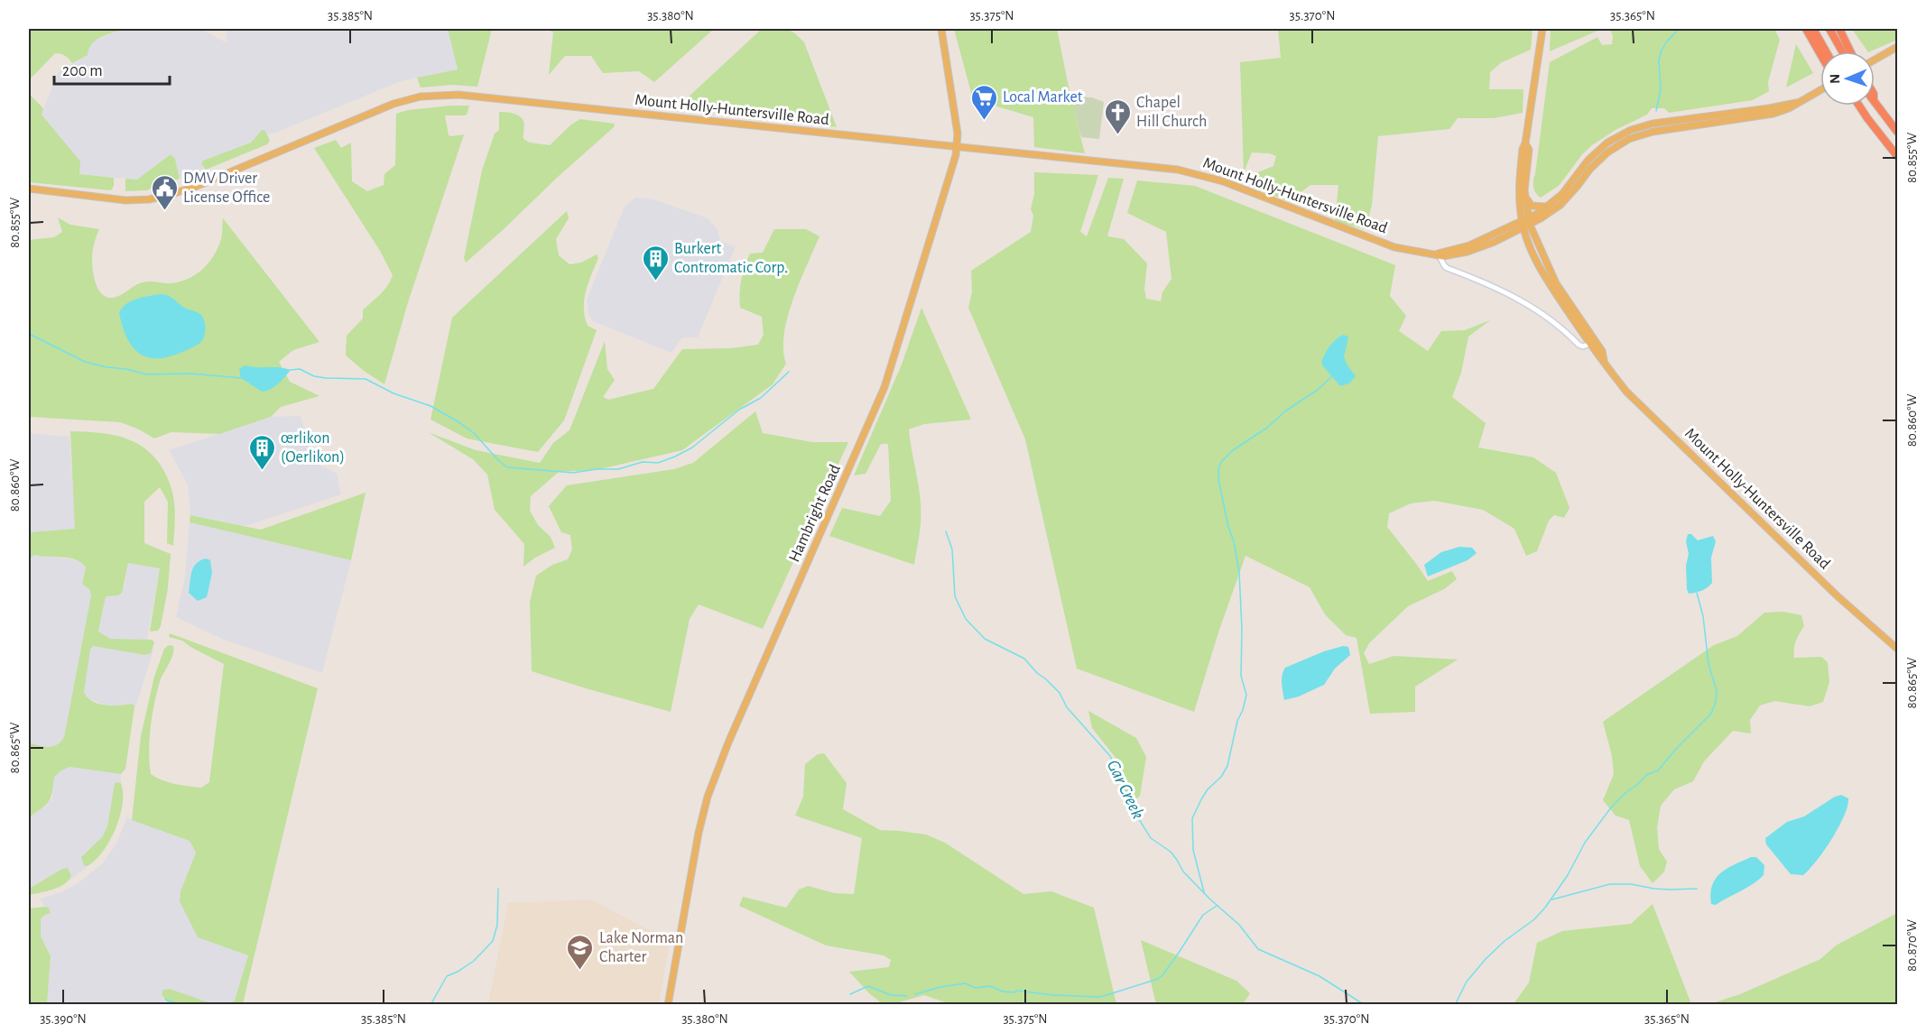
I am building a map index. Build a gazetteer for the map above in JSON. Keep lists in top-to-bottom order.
{
  "streets": {
    "main road": ["Mount Holly-Huntersville Road", "Hambright Road"]
  },
  "crossings": [
    ["Mount Holly-Huntersville Road", "Hambright Road"]
  ],
  "water": ["Gar Creek"],
  "places": {
    "supermarket": ["Local Market"],
    "church": ["Chapel Hill Church"],
    "public building": ["DMV Driver License Office"],
    "building": ["Burkert Contromatic Corp.", "œrlikon (Oerlikon)"],
    "school or university": ["Lake Norman Charter"]
  },
  "scale_bar": "200 m",
  "north": "left",
  "coordinates": [
    "35.385°N",
    "35.380°N",
    "35.375°N",
    "35.370°N",
    "35.365°N",
    "80.855°W",
    "80.860°W",
    "80.865°W",
    "80.870°W",
    "35.390°N"
  ]
}
